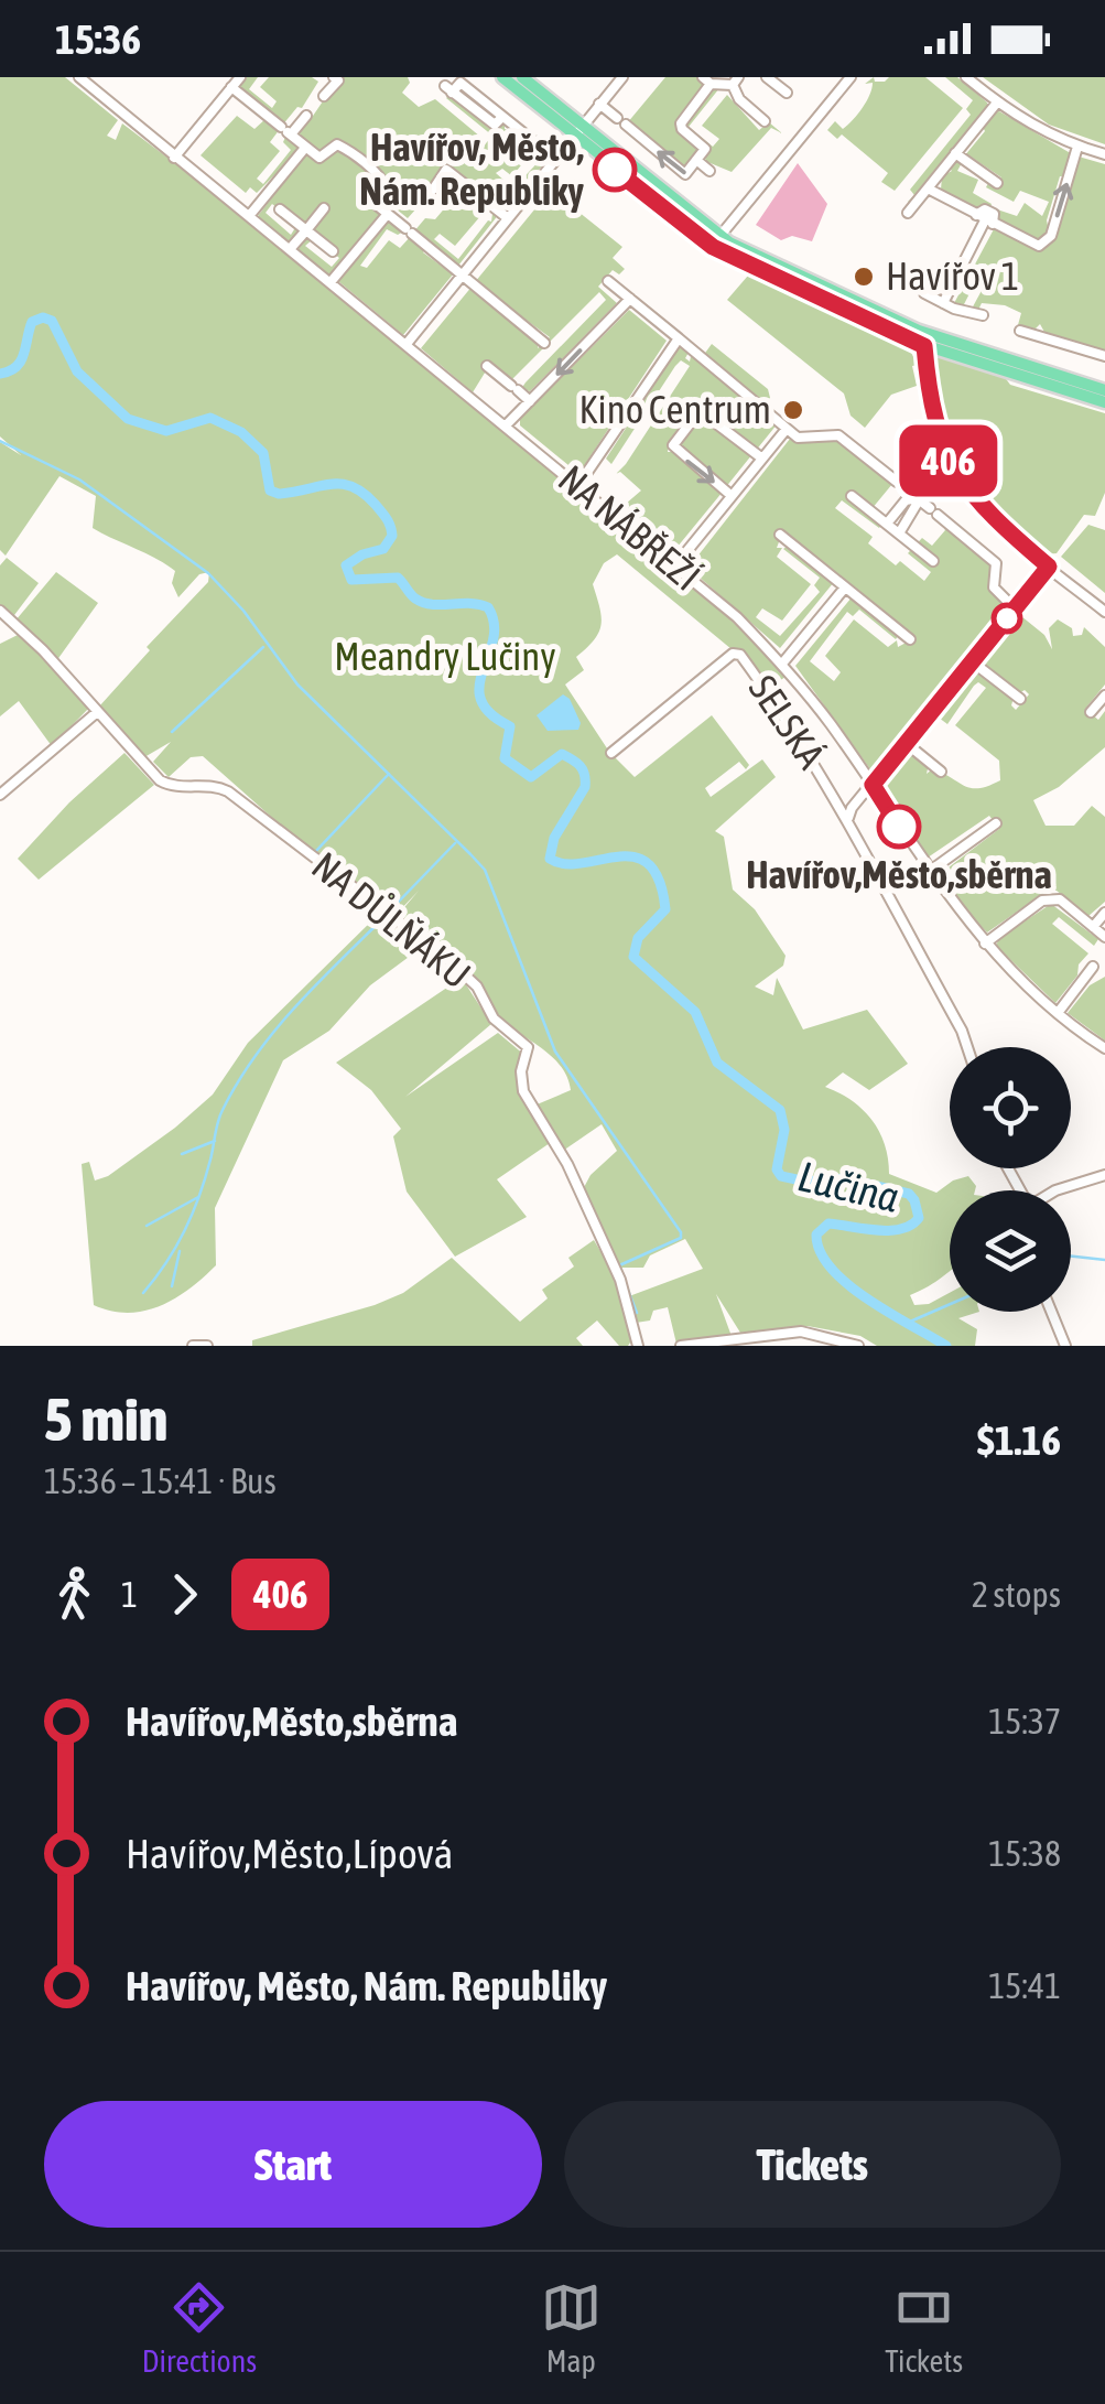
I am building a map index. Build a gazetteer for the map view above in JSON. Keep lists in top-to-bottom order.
{
  "streets": {
    "street": ["NA NÁBŘEŽÍ", "SELSKÁ", "NA DŮLŇÁKU"]
  },
  "crossings": [
    ["NA NÁBŘEŽÍ", "SELSKÁ"]
  ],
  "water": ["Lučina"],
  "parks": ["Meandry Lučiny"],
  "places": [
    "Havířov, Město, Nám. Republiky",
    "Havířov 1",
    "Kino Centrum",
    "Havířov,Město,sběrna"
  ],
  "lines": ["bus line 406"],
  "page": {
    "status": "15:36",
    "on_map": "406",
    "heading": ["5 min", "15:36 – 15:41 · Bus", "$1.16"],
    "legs": ["1", "406", "2 stops"],
    "list": [
      {
        "name": "Havířov,Město,sběrna",
        "value": "15:37"
      },
      {
        "name": "Havířov,Město,Lípová",
        "value": "15:38"
      },
      {
        "name": "Havířov, Město, Nám. Republiky",
        "value": "15:41"
      }
    ],
    "buttons": ["Start", "Tickets"],
    "tabs": ["Directions", "Map", "Tickets"]
  }
}
